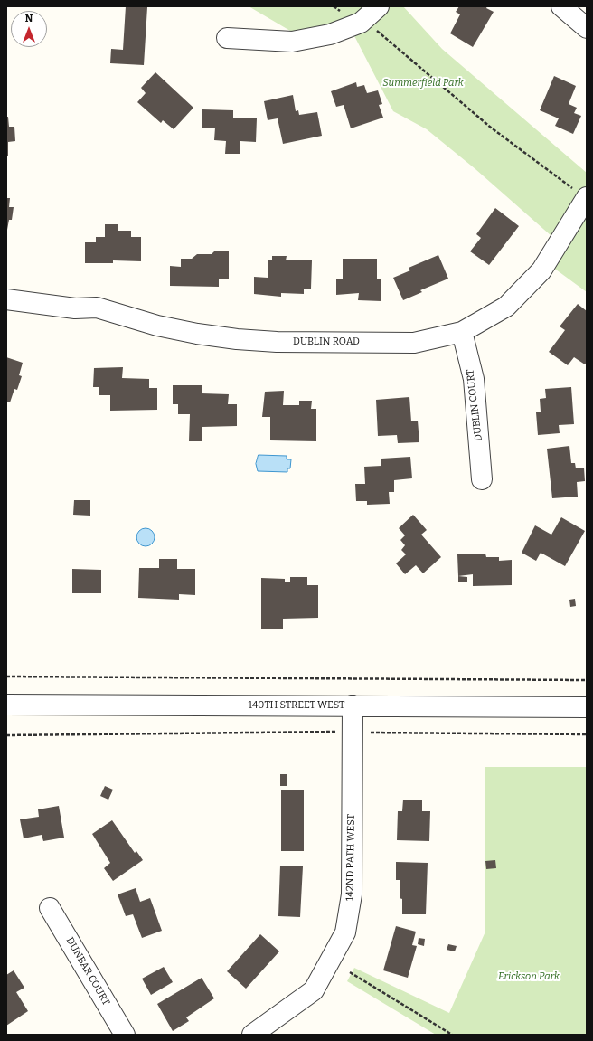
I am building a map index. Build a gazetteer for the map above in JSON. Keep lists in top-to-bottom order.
{
  "streets": {
    "street": [
      "DUBLIN ROAD",
      "DUBLIN COURT",
      "140TH STREET WEST",
      "142ND PATH WEST",
      "DUNBAR COURT"
    ]
  },
  "crossings": [
    ["DUBLIN ROAD", "DUBLIN COURT"],
    ["140TH STREET WEST", "142ND PATH WEST"]
  ],
  "parks": ["Summerfield Park", "Erickson Park"],
  "north": "top"
}
